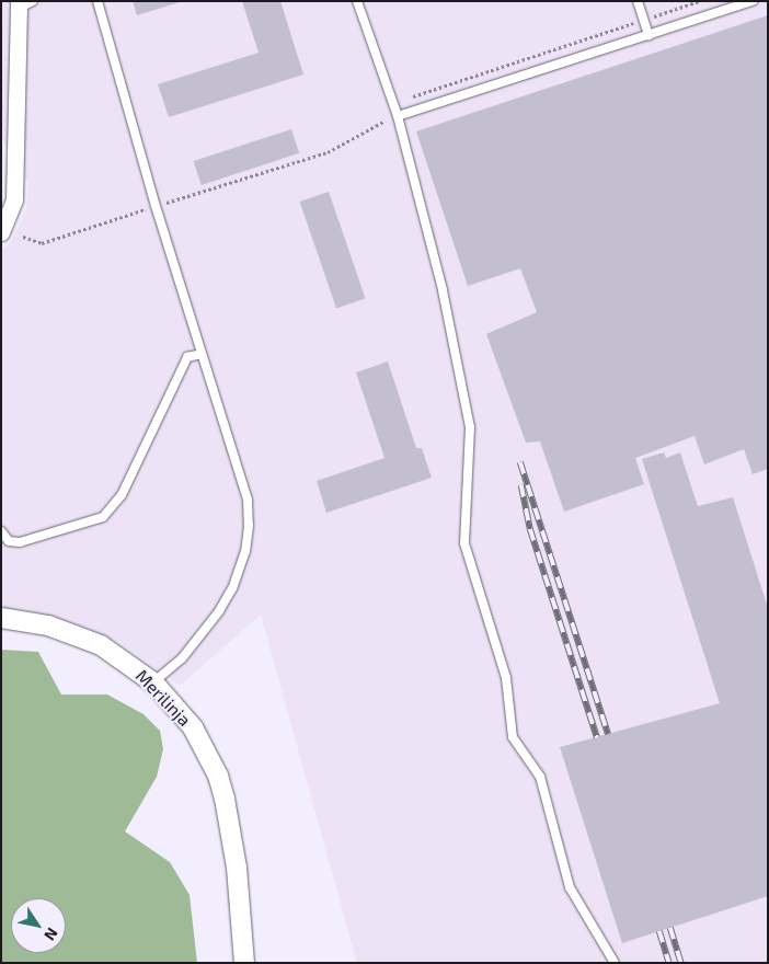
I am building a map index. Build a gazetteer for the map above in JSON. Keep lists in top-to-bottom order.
{
  "streets": {
    "street": ["Merilinja"]
  },
  "north": "bottom right"
}
